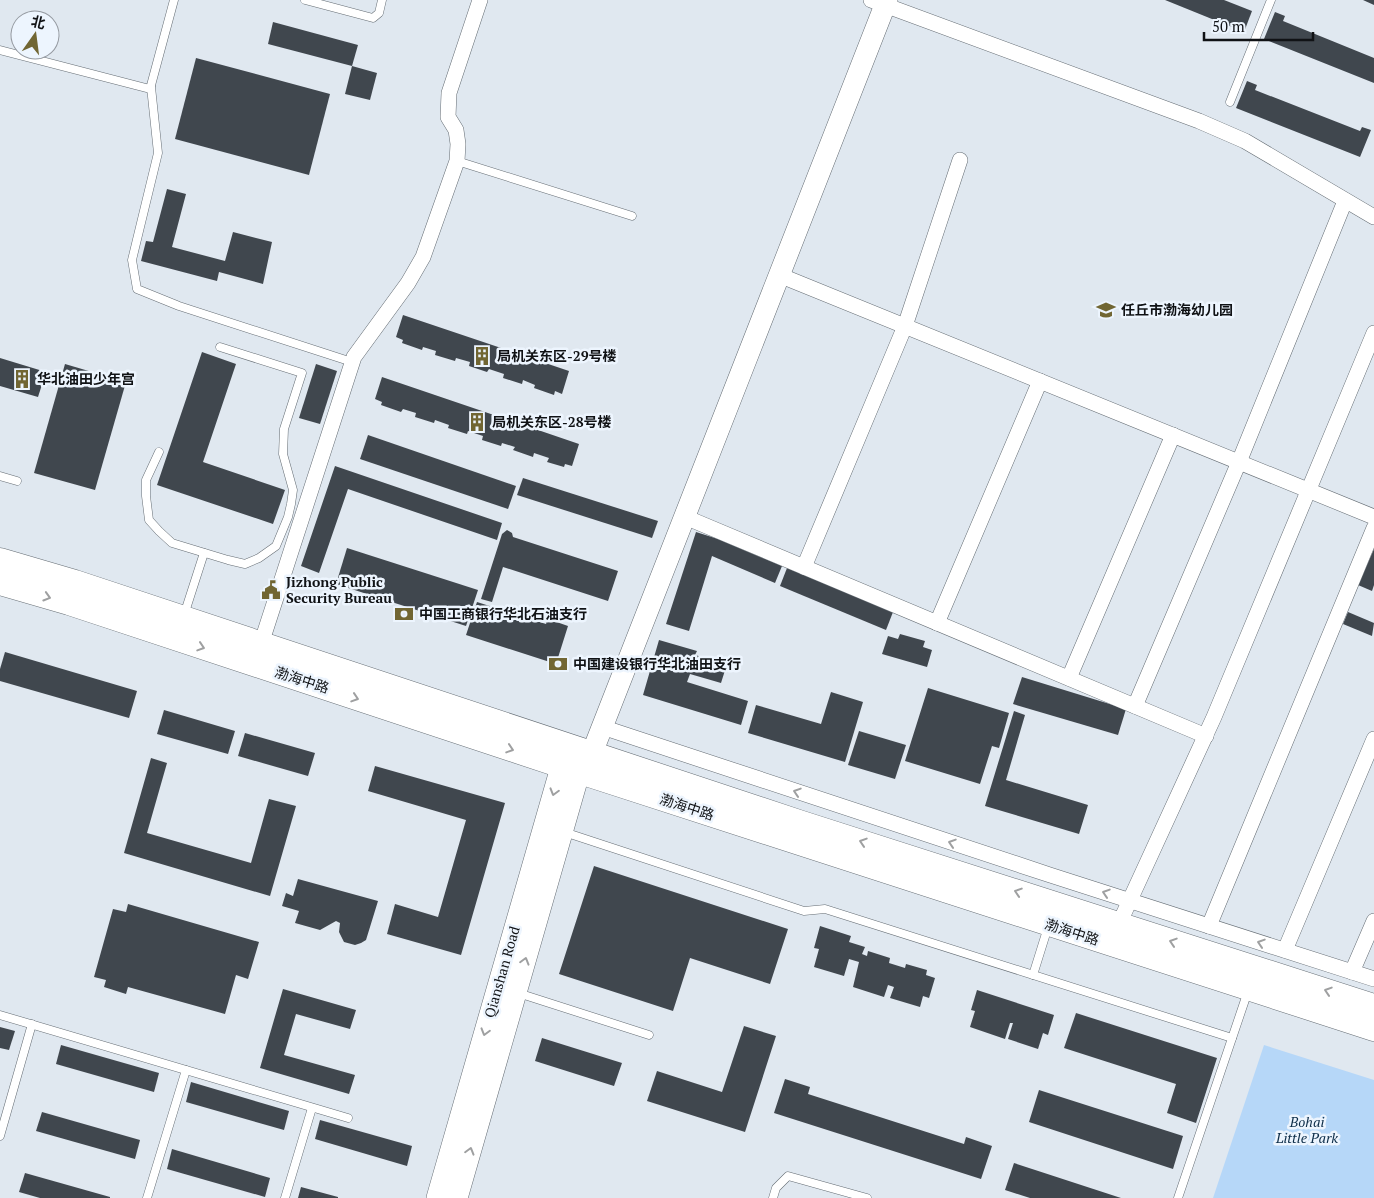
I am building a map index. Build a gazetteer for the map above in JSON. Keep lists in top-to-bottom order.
{
  "streets": {
    "main road": ["渤海中路", "Qianshan Road"]
  },
  "crossings": [
    ["渤海中路", "Qianshan Road"]
  ],
  "parks": ["Bohai Little Park"],
  "places": {
    "school or university": ["任丘市渤海幼儿园"],
    "building": ["局机关东区-29号楼", "华北油田少年宫", "局机关东区-28号楼"],
    "public building": ["Jizhong Public Security Bureau"],
    "bank": ["中国工商银行华北石油支行", "中国建设银行华北油田支行"]
  },
  "scale_bar": "50 m",
  "north": "top"
}
